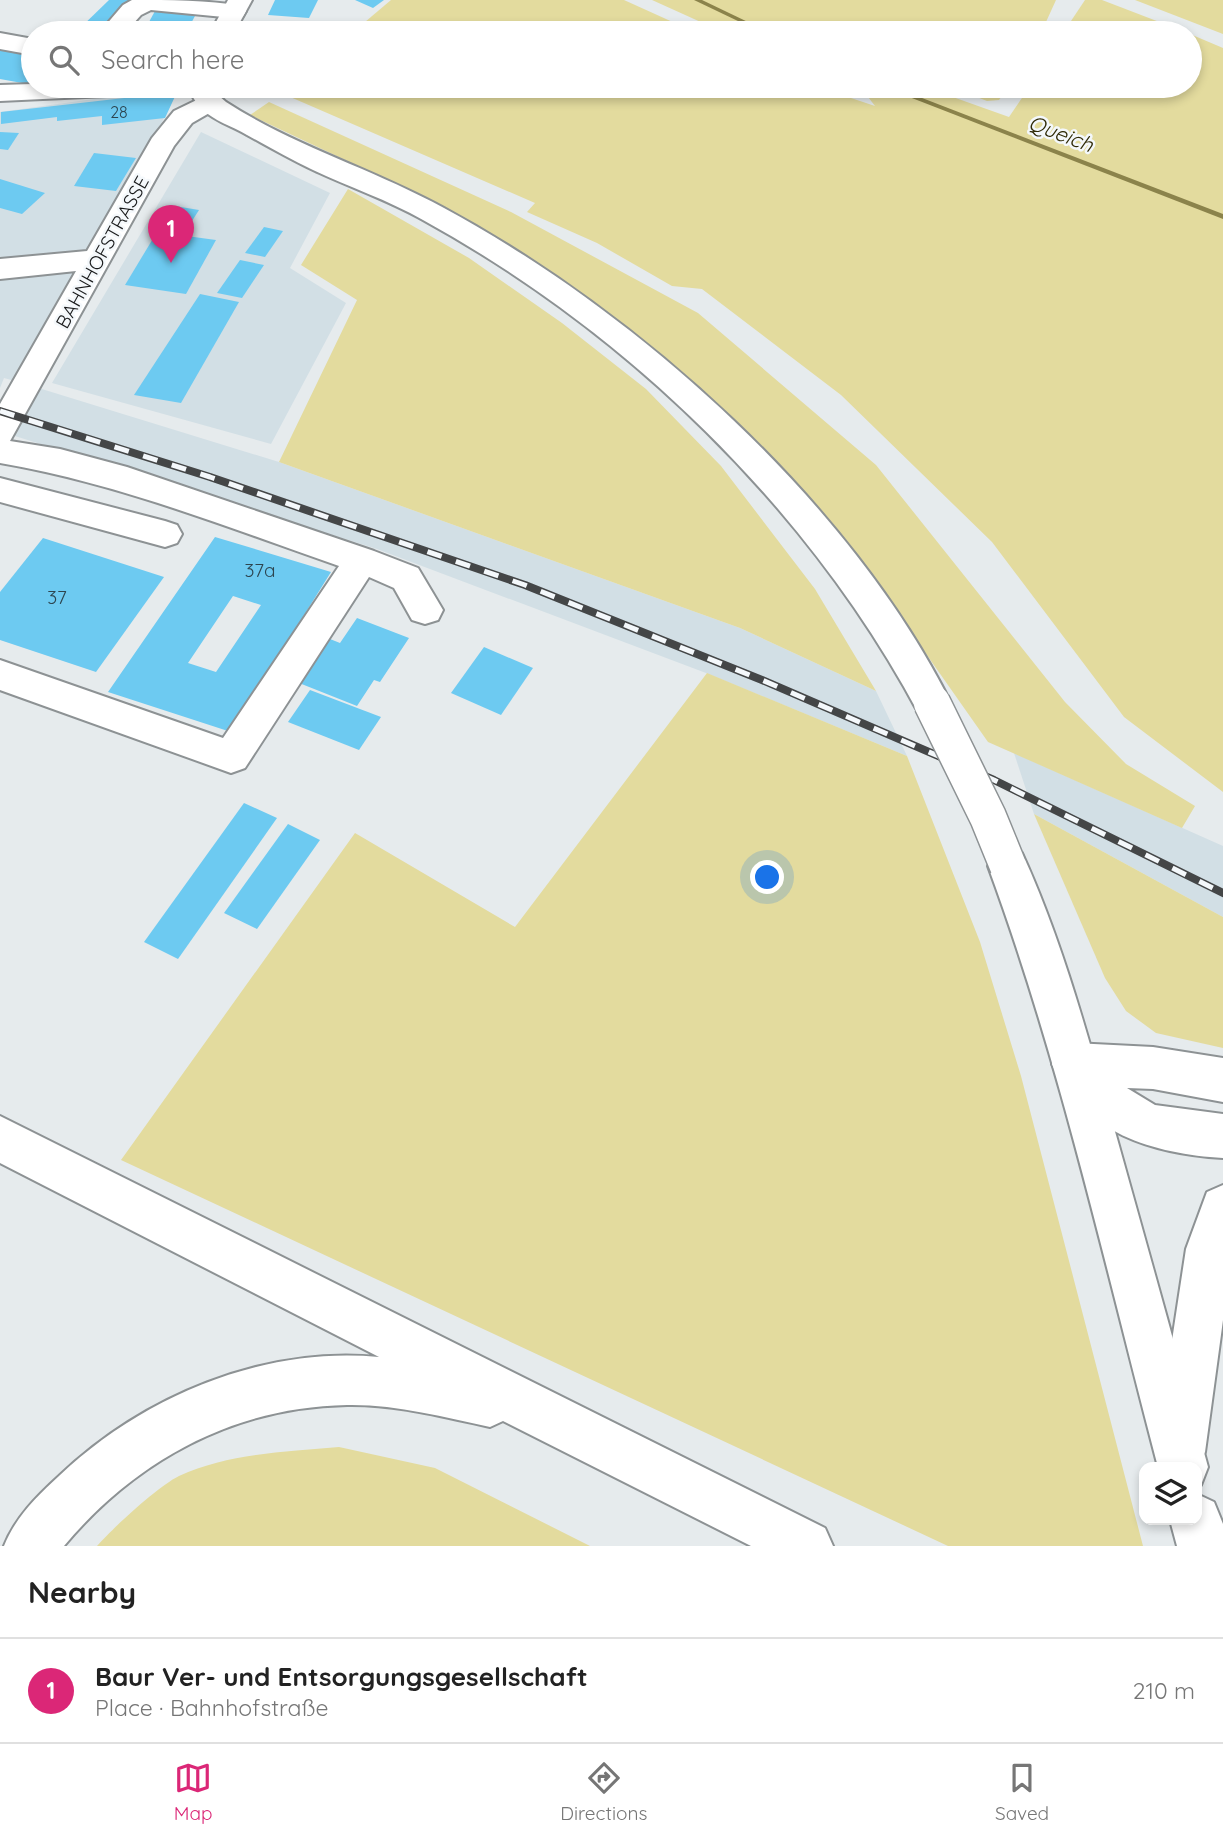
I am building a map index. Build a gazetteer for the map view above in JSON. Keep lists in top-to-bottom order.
{
  "streets": {
    "main road": ["BAHNHOFSTRASSE"]
  },
  "water": ["Queich"],
  "house_numbers": ["28", "37a", "37"],
  "page": {
    "search": "Search here",
    "pins": "1",
    "heading": "Nearby",
    "list": [
      {
        "mark": "1",
        "name": "Baur Ver- und Entsorgungsgesellschaft",
        "note": "Place · Bahnhofstraße",
        "value": "210 m"
      }
    ],
    "nav": ["Map", "Directions", "Saved"]
  }
}
